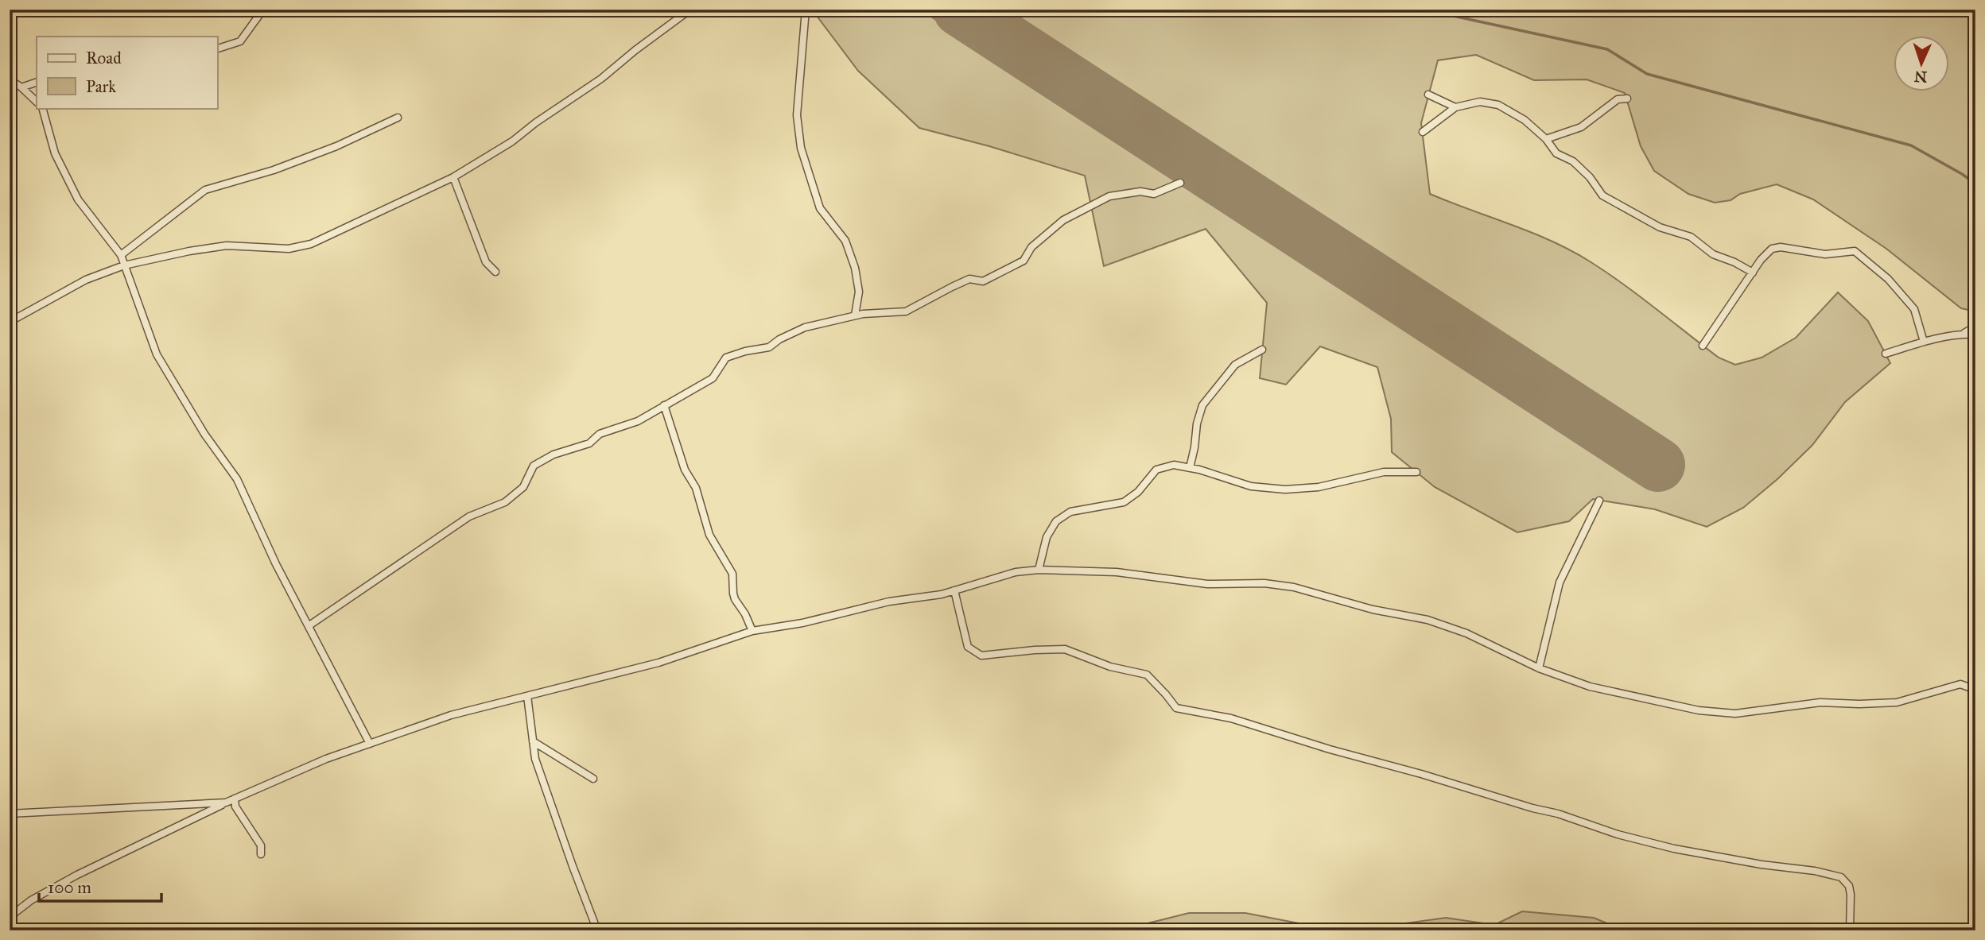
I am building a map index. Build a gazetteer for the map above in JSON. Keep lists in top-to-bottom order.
{
  "legend": ["Road", "Park"],
  "scale_bar": "100 m",
  "north": "bottom"
}
